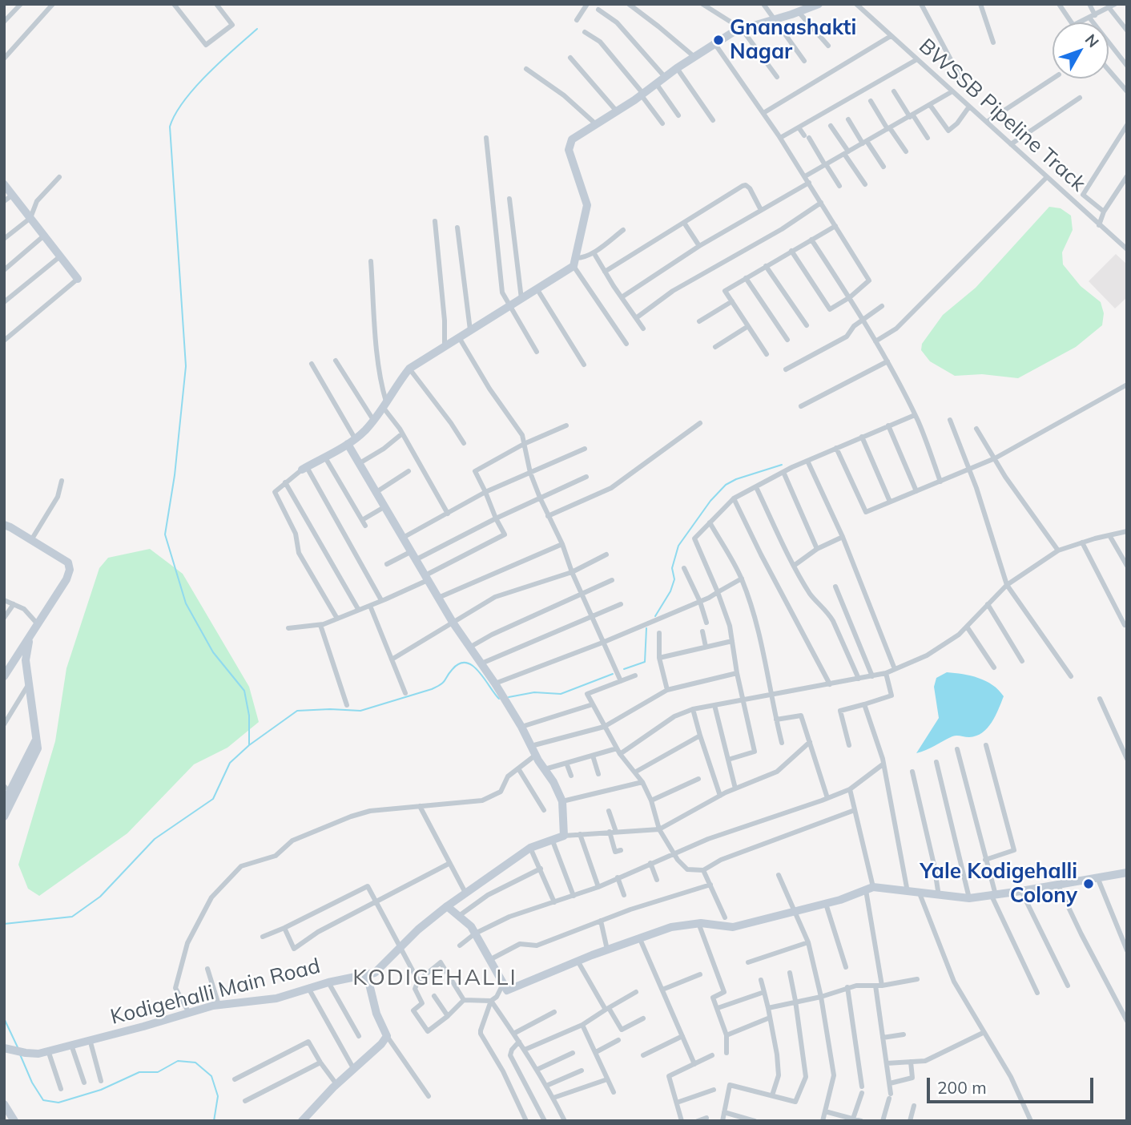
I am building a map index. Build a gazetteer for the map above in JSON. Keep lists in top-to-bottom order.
{
  "streets": {
    "street": ["BWSSB Pipeline Track", "Kodigehalli Main Road"]
  },
  "districts": ["KODIGEHALLI"],
  "places": ["Gnanashakti Nagar", "Yale Kodigehalli Colony"],
  "scale_bar": "200 m",
  "north": "top right"
}
